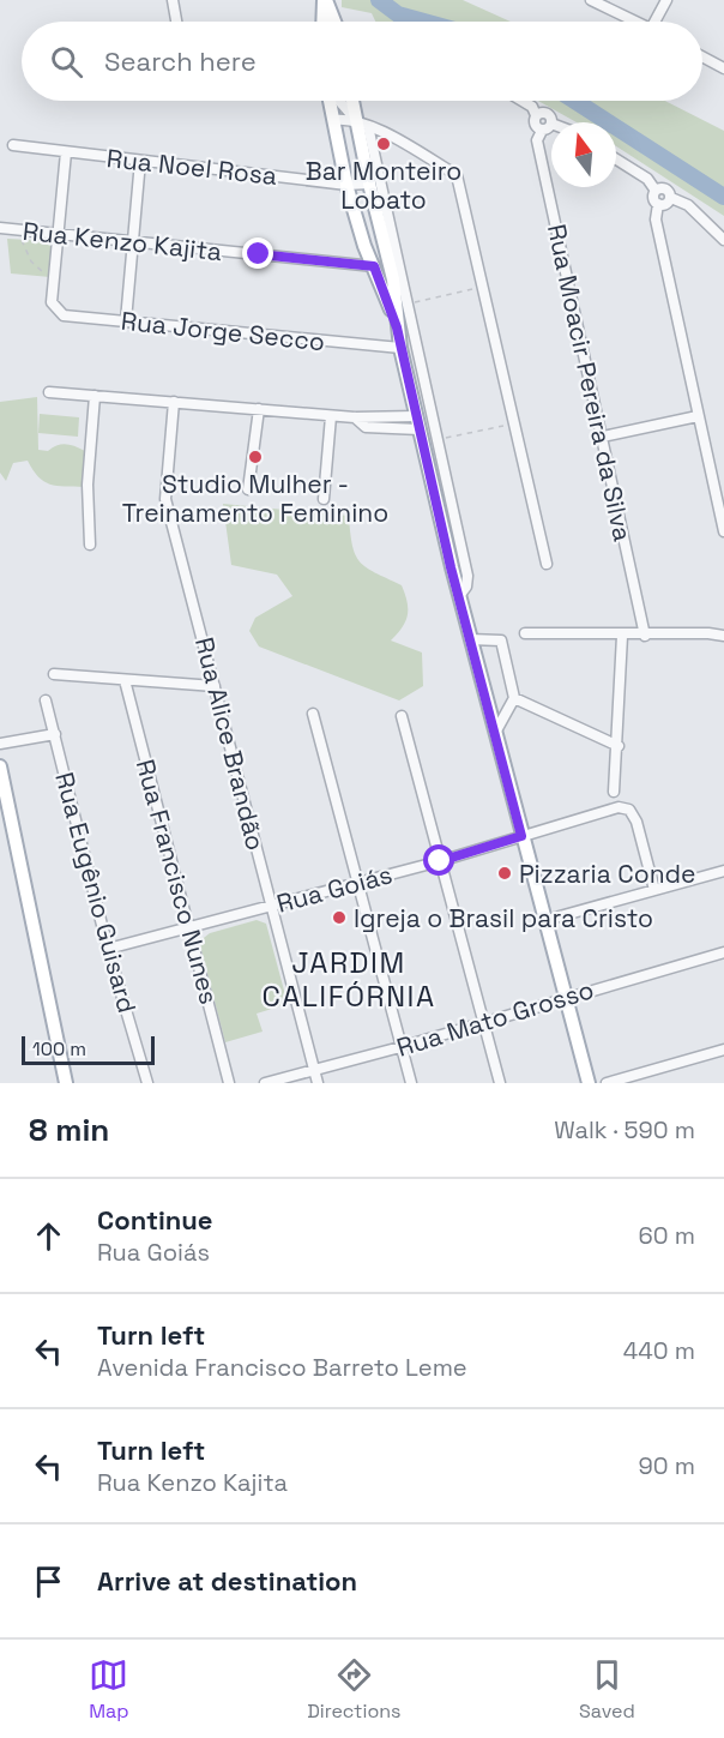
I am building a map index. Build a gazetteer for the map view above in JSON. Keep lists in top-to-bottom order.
{
  "streets": {
    "street": [
      "Rua Noel Rosa",
      "Rua Kenzo Kajita",
      "Rua Jorge Secco",
      "Rua Moacir Pereira da Silva",
      "Rua Alice Brandão",
      "Rua Francisco Nunes",
      "Rua Goiás",
      "Rua Eugênio Guisard",
      "Rua Mato Grosso"
    ]
  },
  "crossings": [
    ["Rua Alice Brandão", "Rua Goiás"],
    ["Rua Alice Brandão", "Rua Mato Grosso"],
    ["Rua Francisco Nunes", "Rua Goiás"],
    ["Rua Goiás", "Rua Eugênio Guisard"]
  ],
  "districts": ["JARDIM CALIFÓRNIA"],
  "places": [
    "Bar Monteiro Lobato",
    "Studio Mulher - Treinamento Feminino",
    "Pizzaria Conde",
    "Igreja o Brasil para Cristo"
  ],
  "scale_bar": "100 m",
  "north": "top",
  "page": {
    "search": "Search here",
    "scale": "100 m",
    "heading": ["8 min", "Walk · 590 m"],
    "list": [
      ["Continue", "Rua Goiás", "60 m"],
      ["Turn left", "Avenida Francisco Barreto Leme", "440 m"],
      ["Turn left", "Rua Kenzo Kajita", "90 m"],
      "Arrive at destination"
    ],
    "nav": ["Map", "Directions", "Saved"]
  }
}
